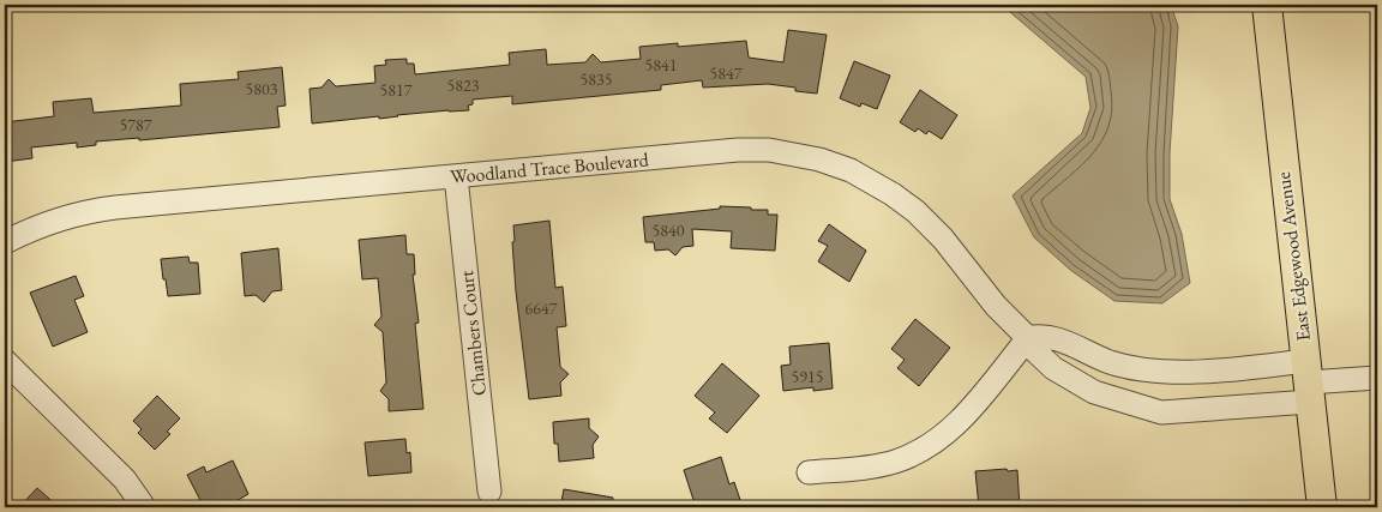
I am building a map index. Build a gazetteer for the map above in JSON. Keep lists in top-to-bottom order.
{
  "streets": {
    "main road": ["East Edgewood Avenue"],
    "street": ["Woodland Trace Boulevard", "Chambers Court"]
  },
  "crossings": [
    ["Woodland Trace Boulevard", "East Edgewood Avenue"],
    ["Woodland Trace Boulevard", "Chambers Court"]
  ],
  "house_numbers": [
    "5841",
    "5847",
    "5835",
    "5823",
    "5803",
    "5817",
    "5787",
    "5840",
    "6647",
    "5915"
  ]
}
